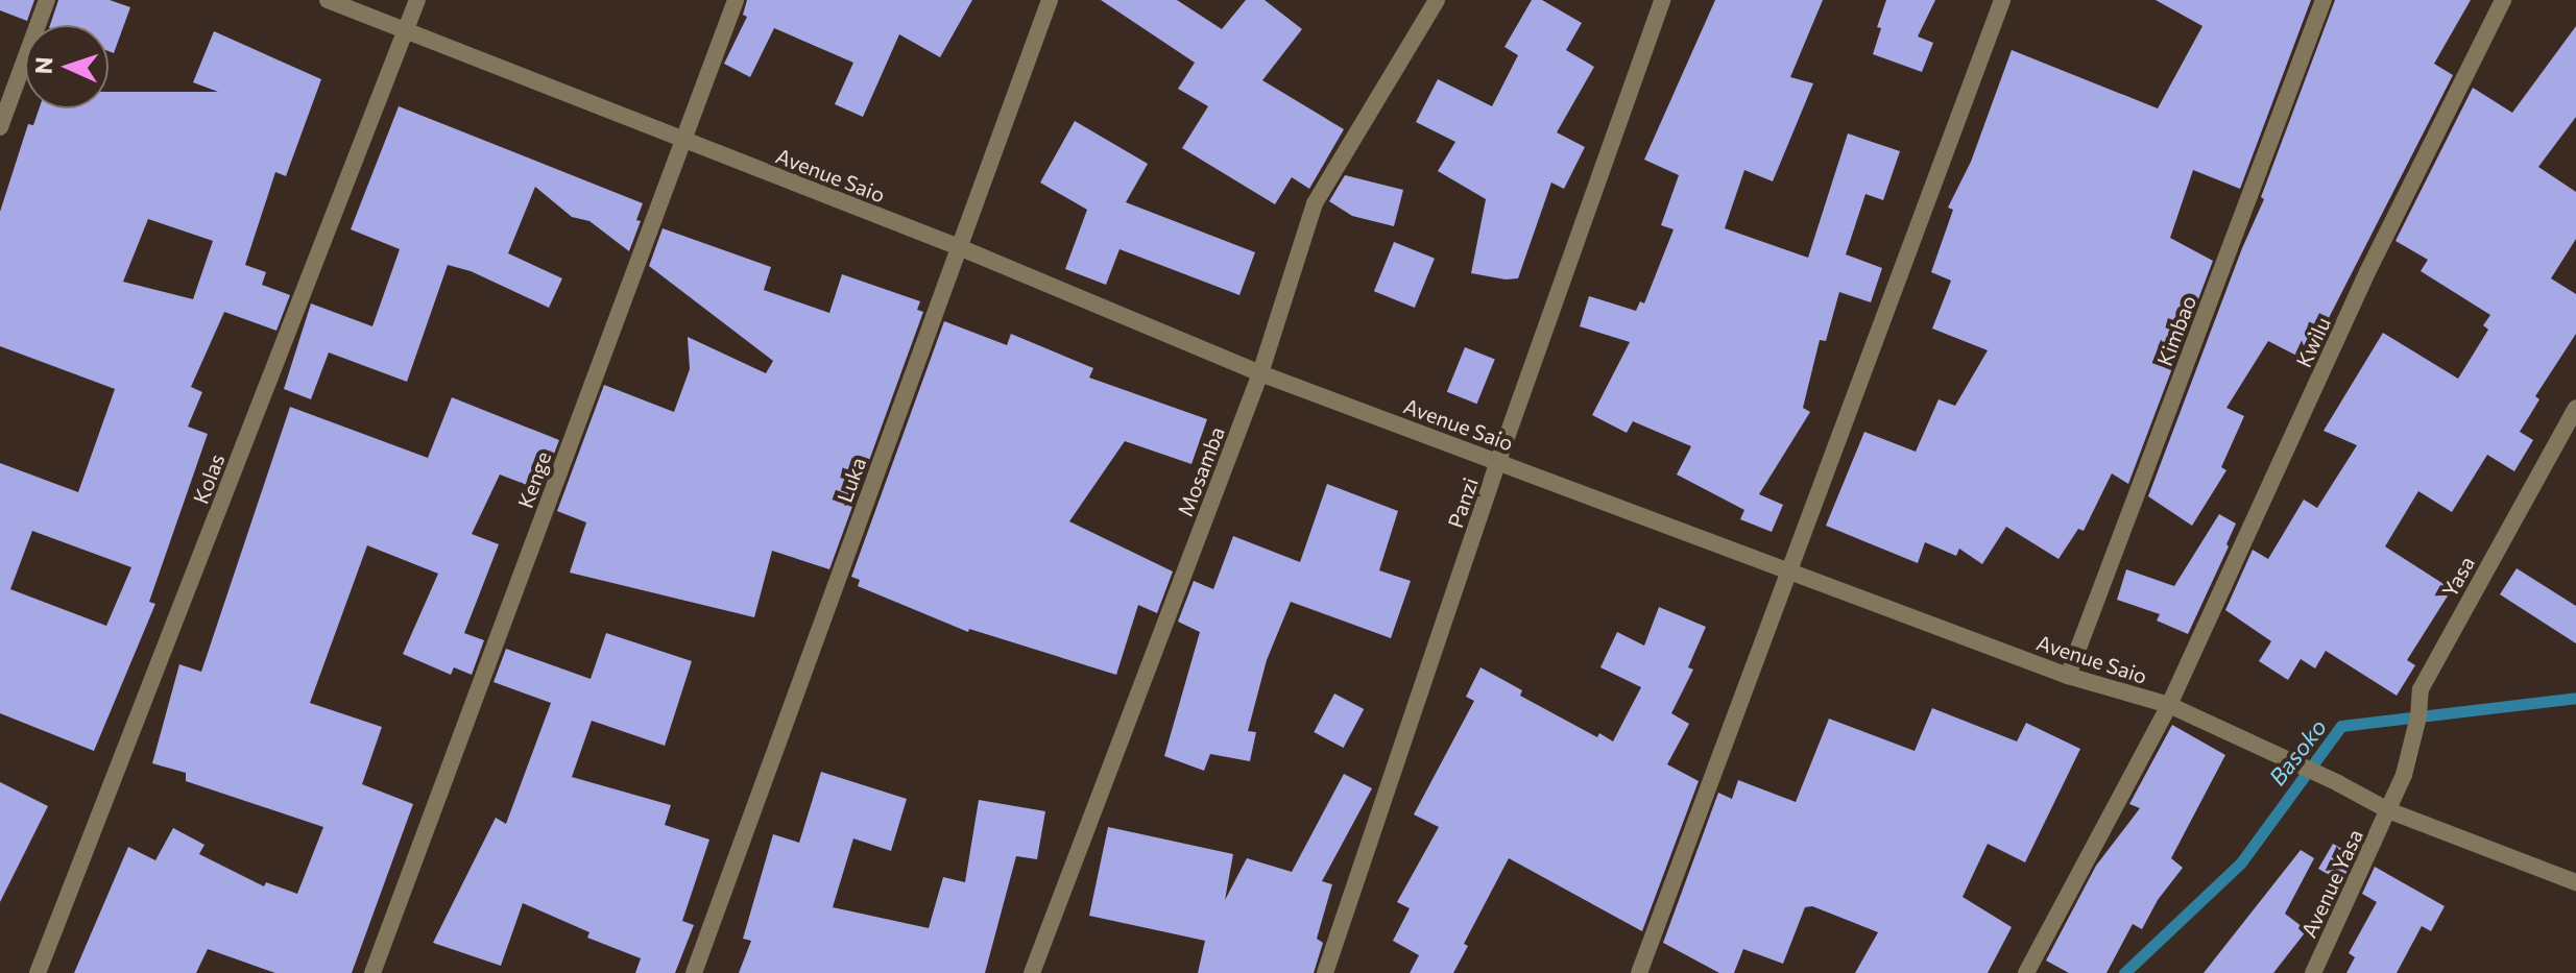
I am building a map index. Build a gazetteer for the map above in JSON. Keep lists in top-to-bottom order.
{
  "streets": {
    "street": [
      "Avenue Saio",
      "Kimbao",
      "Kwilu",
      "Mosamba",
      "Kolas",
      "Kenge",
      "Luka",
      "Panzi",
      "Yasa",
      "Avenue Yasa"
    ]
  },
  "crossings": [
    ["Avenue Saio", "Kimbao"],
    ["Avenue Saio", "Kwilu"],
    ["Avenue Saio", "Mosamba"],
    ["Avenue Saio", "Kolas"],
    ["Avenue Saio", "Kenge"],
    ["Avenue Saio", "Luka"],
    ["Avenue Saio", "Panzi"],
    ["Avenue Saio", "Yasa"],
    ["Avenue Saio", "Avenue Yasa"],
    ["Yasa", "Avenue Yasa"]
  ],
  "water": ["Basoko"],
  "north": "left"
}
